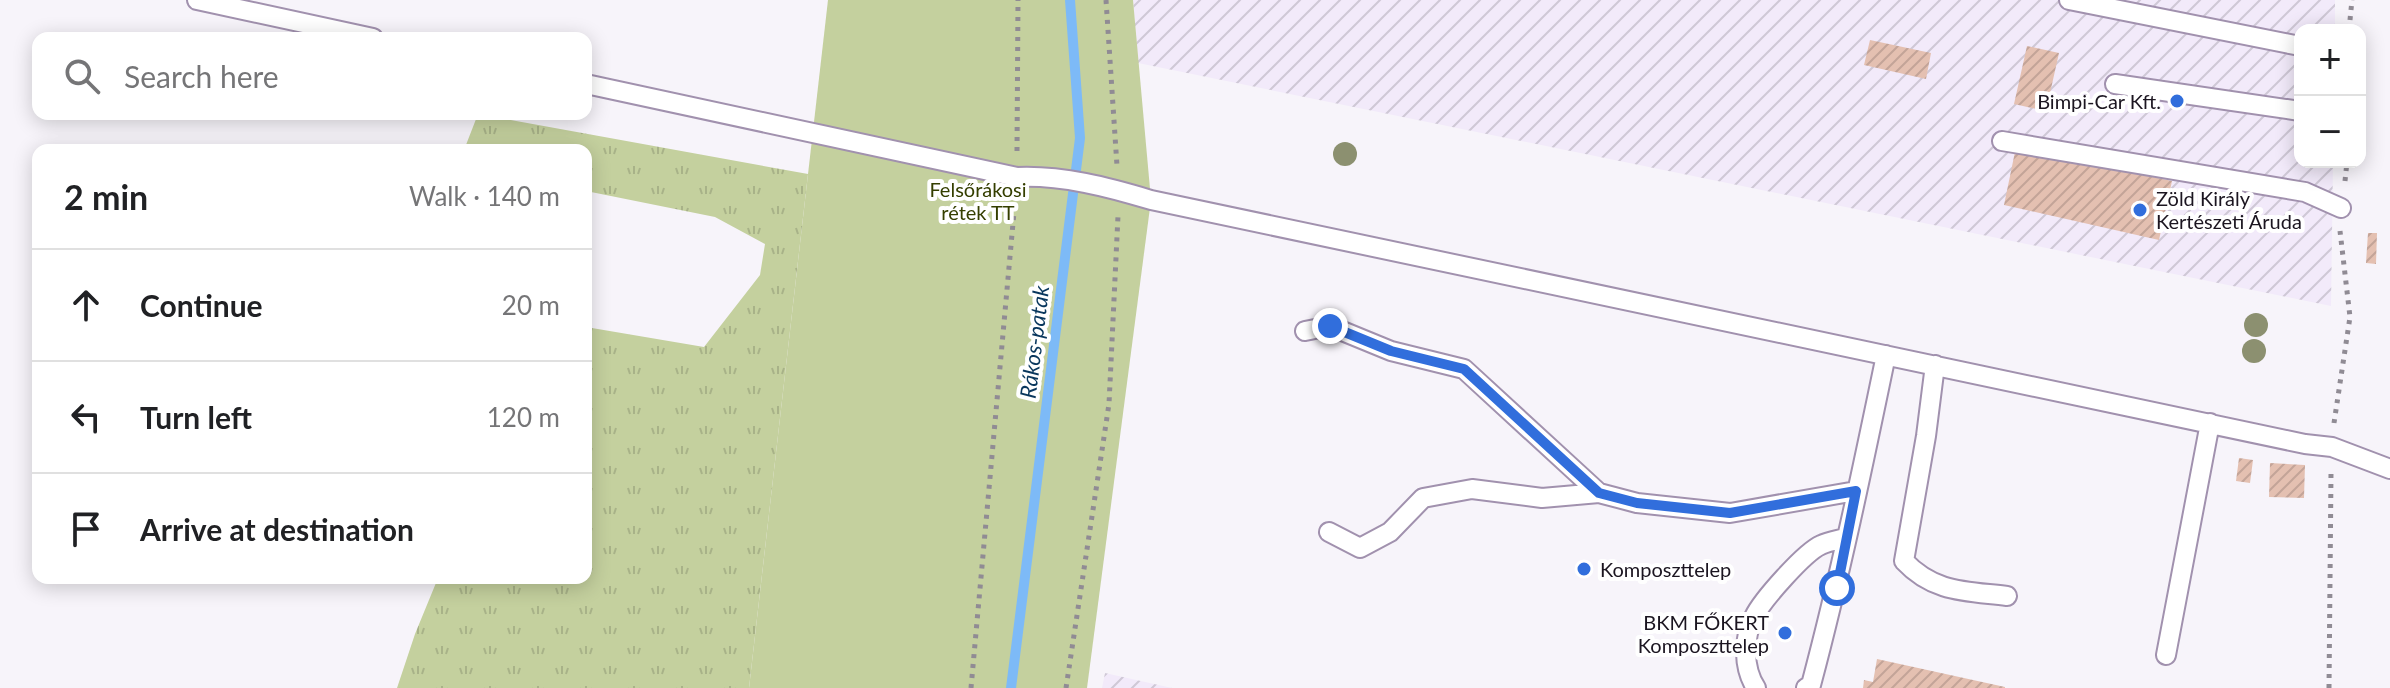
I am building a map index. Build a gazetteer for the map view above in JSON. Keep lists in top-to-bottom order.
{
  "water": ["Rákos-patak"],
  "parks": ["Felsőrákosi rétek TT"],
  "places": [
    "Bimpi-Car Kft.",
    "Zöld Király Kertészeti Áruda",
    "Komposzttelep",
    "BKM FŐKERT Komposzttelep"
  ],
  "page": {
    "map_buttons": ["+", "−"],
    "search": "Search here",
    "heading": ["2 min", "Walk · 140 m"],
    "list": [
      ["Continue", "20 m"],
      ["Turn left", "120 m"],
      "Arrive at destination"
    ]
  }
}
